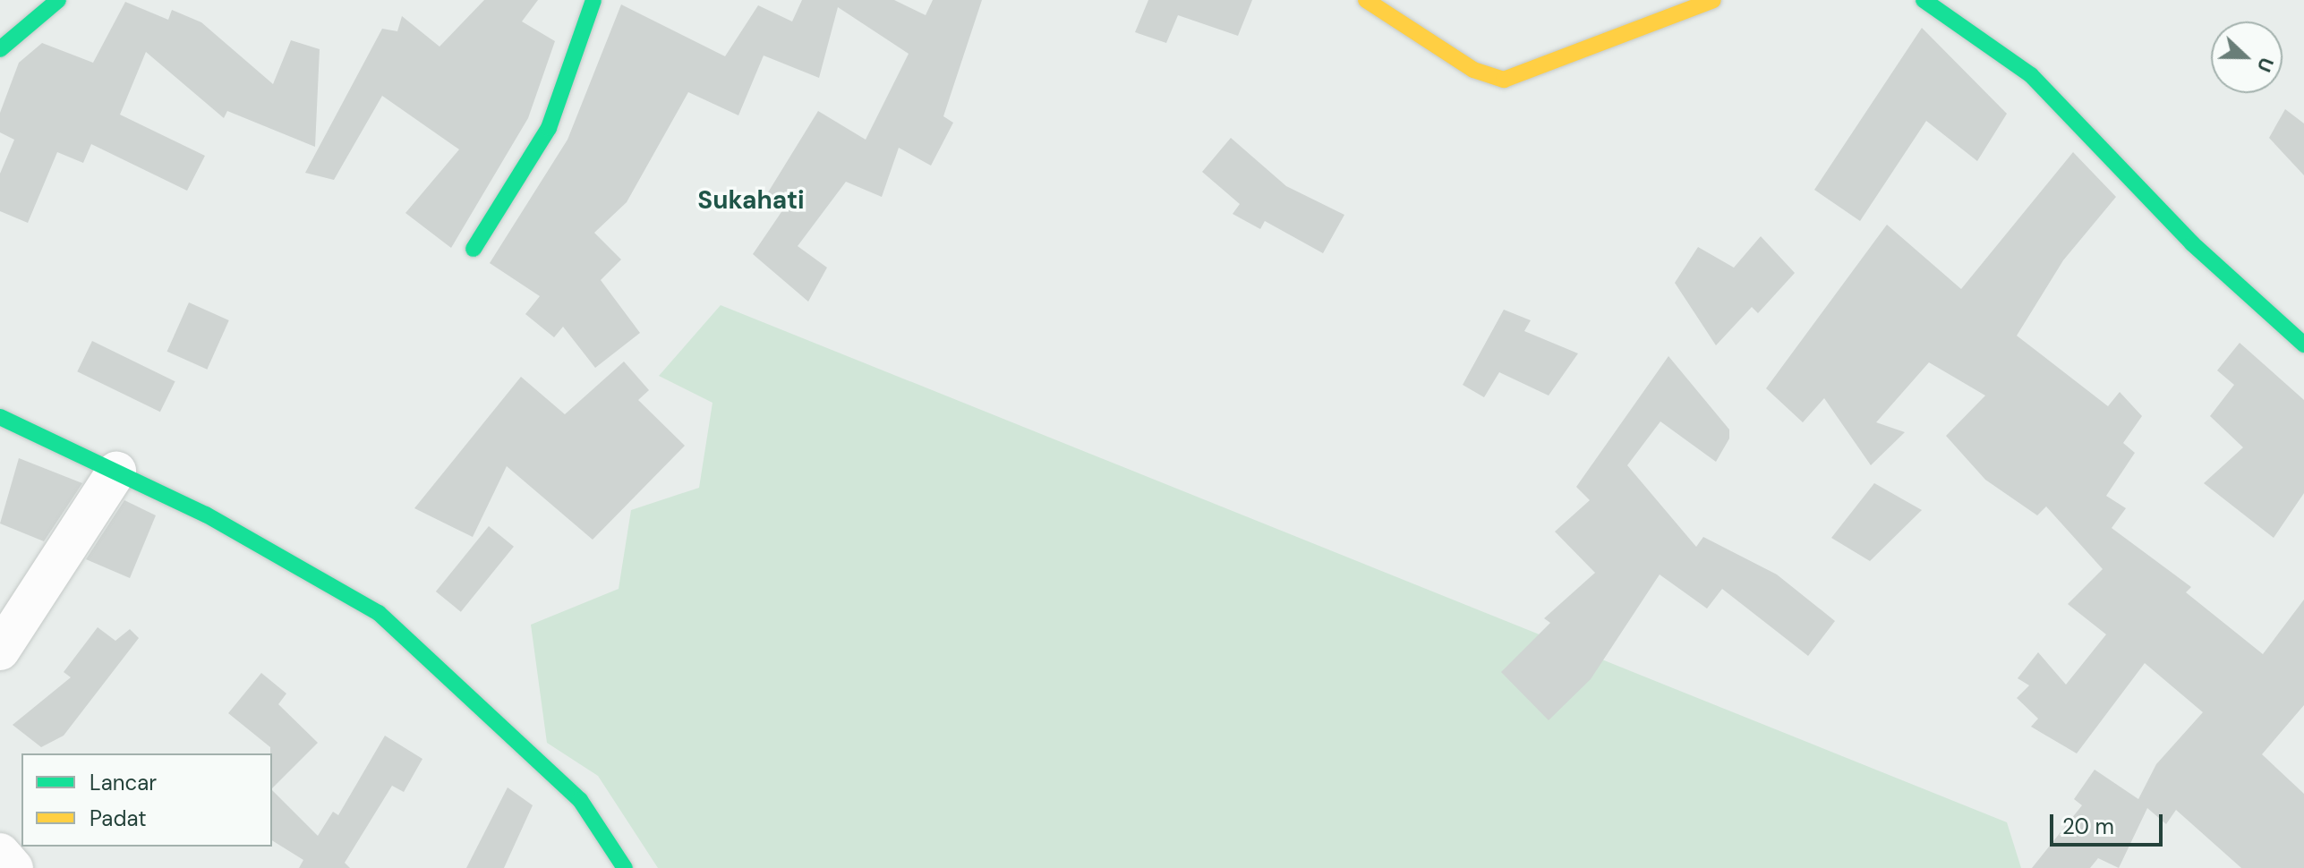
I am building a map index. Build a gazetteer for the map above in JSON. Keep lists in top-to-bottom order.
{
  "districts": ["Sukahati"],
  "legend": ["Lancar", "Padat"],
  "scale_bar": "20 m",
  "north": "right"
}
